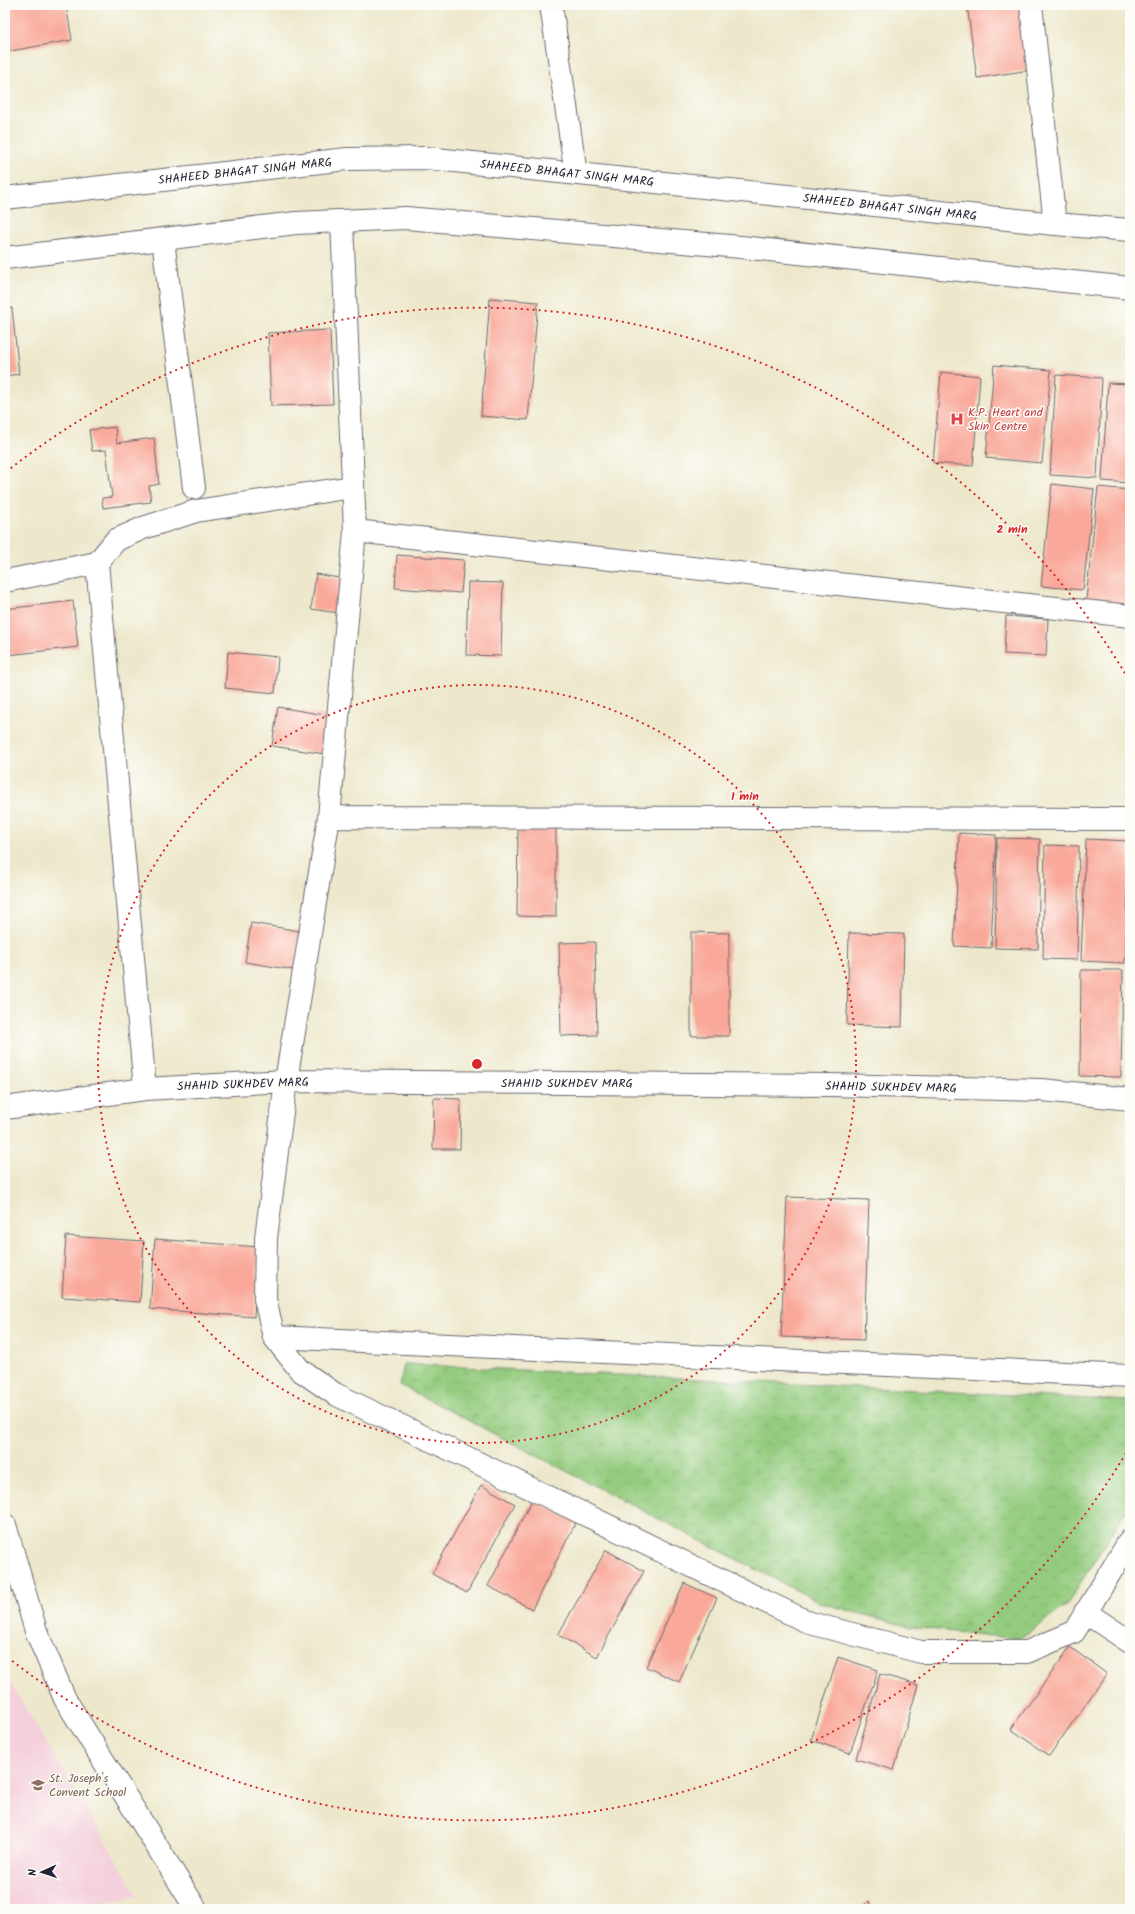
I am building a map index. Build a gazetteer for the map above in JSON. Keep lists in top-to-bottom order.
{
  "streets": {
    "street": ["SHAHEED BHAGAT SINGH MARG", "SHAHID SUKHDEV MARG"]
  },
  "places": {
    "hospital": ["K.P. Heart and Skin Centre"],
    "school or university": ["St. Joseph's Convent School"]
  },
  "north": "left",
  "rings": ["2 min", "1 min"]
}
